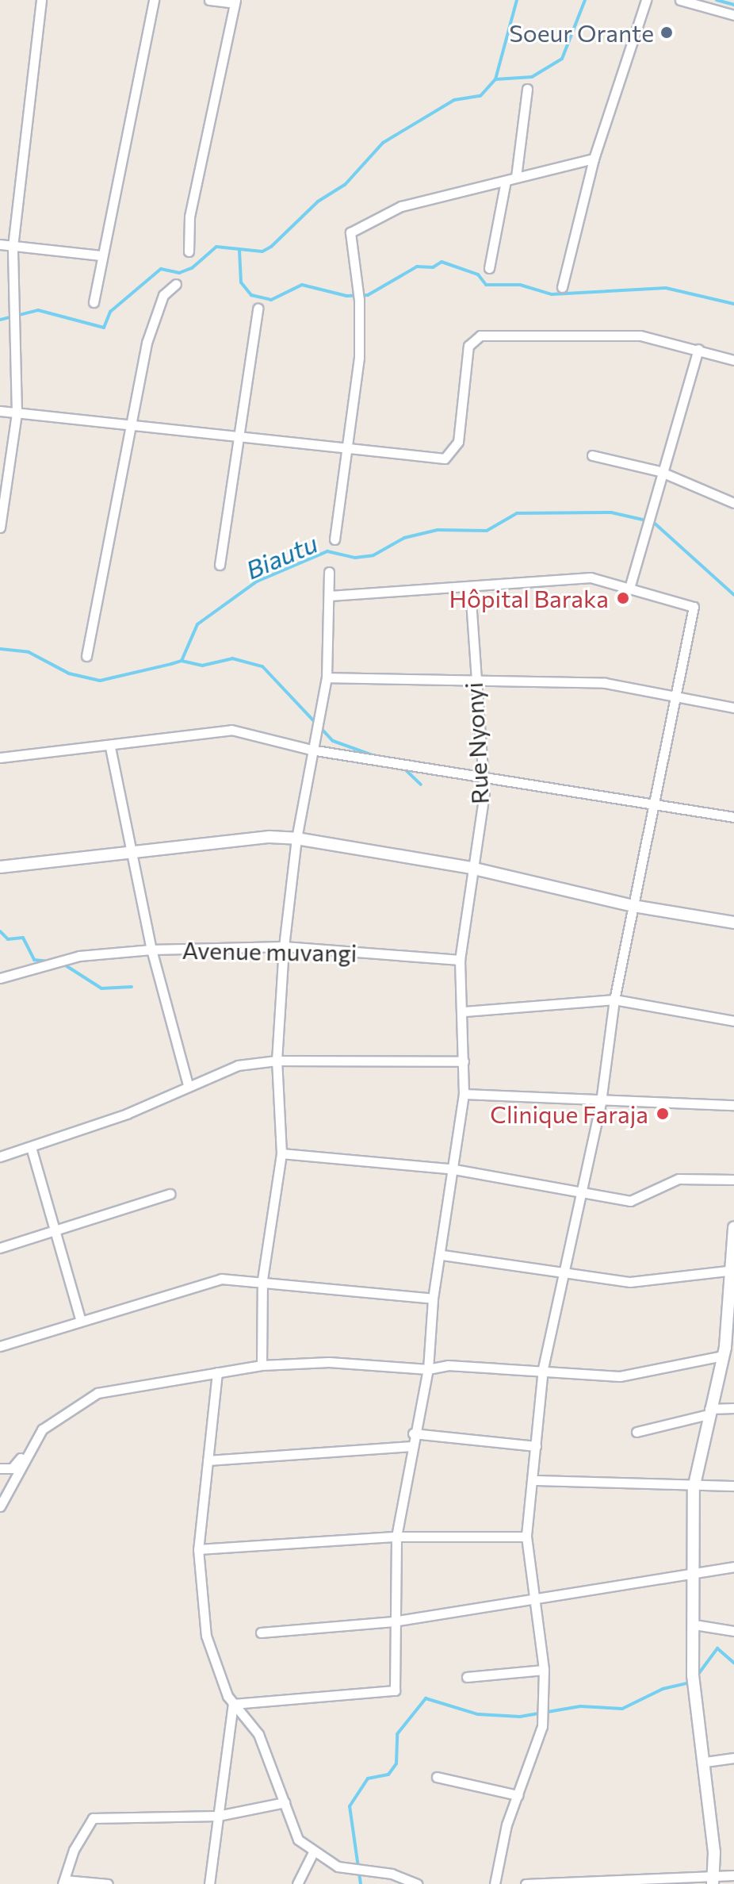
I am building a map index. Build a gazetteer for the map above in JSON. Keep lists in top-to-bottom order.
{
  "streets": {
    "street": ["Rue Nyonyi", "Avenue muvangi"]
  },
  "crossings": [
    ["Rue Nyonyi", "Avenue muvangi"]
  ],
  "water": ["Biautu"],
  "places": ["Soeur Orante", "Hôpital Baraka", "Clinique Faraja"]
}
